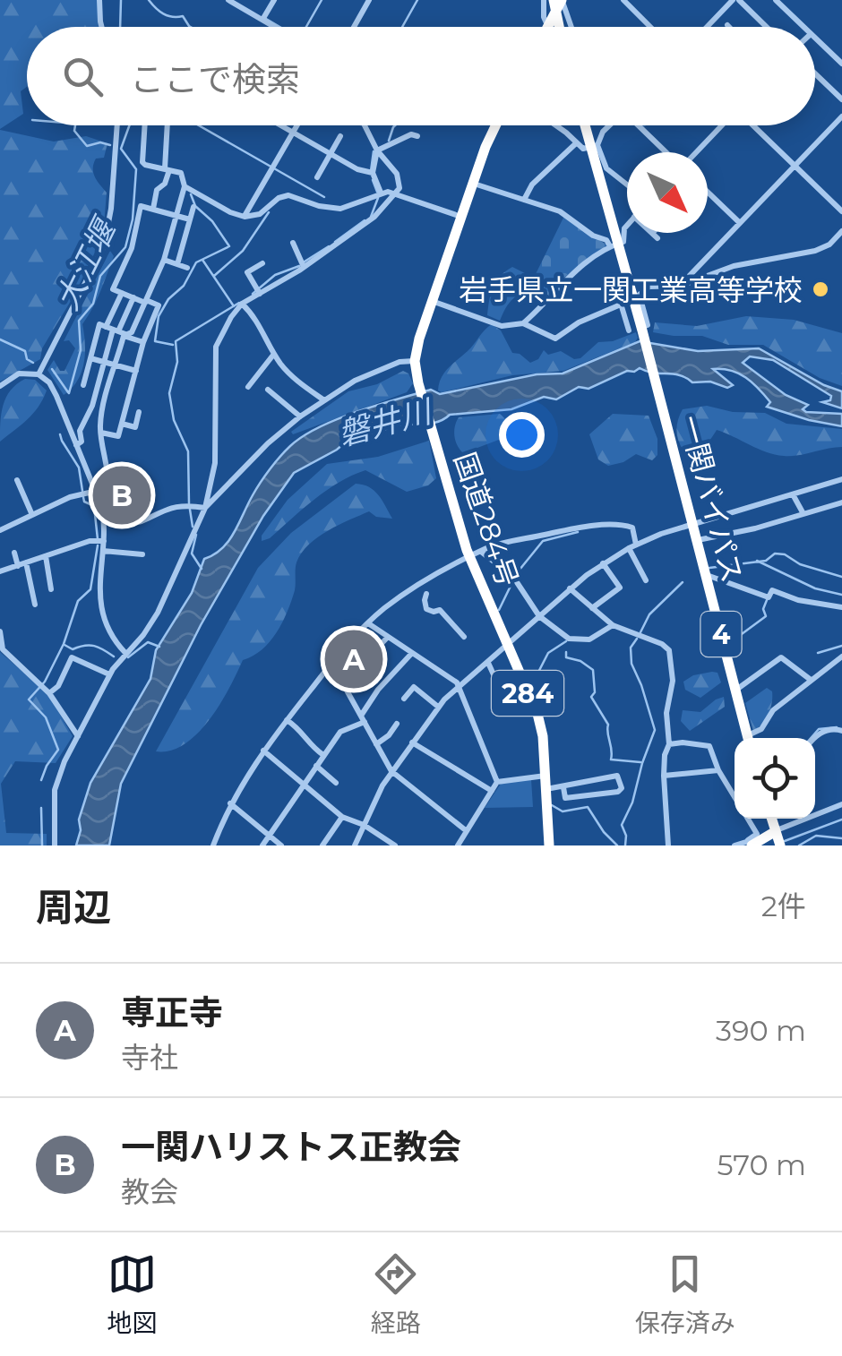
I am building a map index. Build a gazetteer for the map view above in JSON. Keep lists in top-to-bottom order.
{
  "streets": {
    "highway": [
      "一関バイパス",
      "国道284号",
      "4",
      "284"
    ]
  },
  "water": ["大江堰", "磐井川"],
  "places": ["岩手県立一関工業高等学校"],
  "north": "bottom right",
  "page": {
    "search": "ここで検索",
    "pins": ["B", "A"],
    "heading": ["周辺", "2件"],
    "list": [
      {
        "mark": "A",
        "name": "専正寺",
        "note": "寺社",
        "value": "390 m"
      },
      {
        "mark": "B",
        "name": "一関ハリストス正教会",
        "note": "教会",
        "value": "570 m"
      }
    ],
    "nav": ["地図", "経路", "保存済み"]
  }
}
